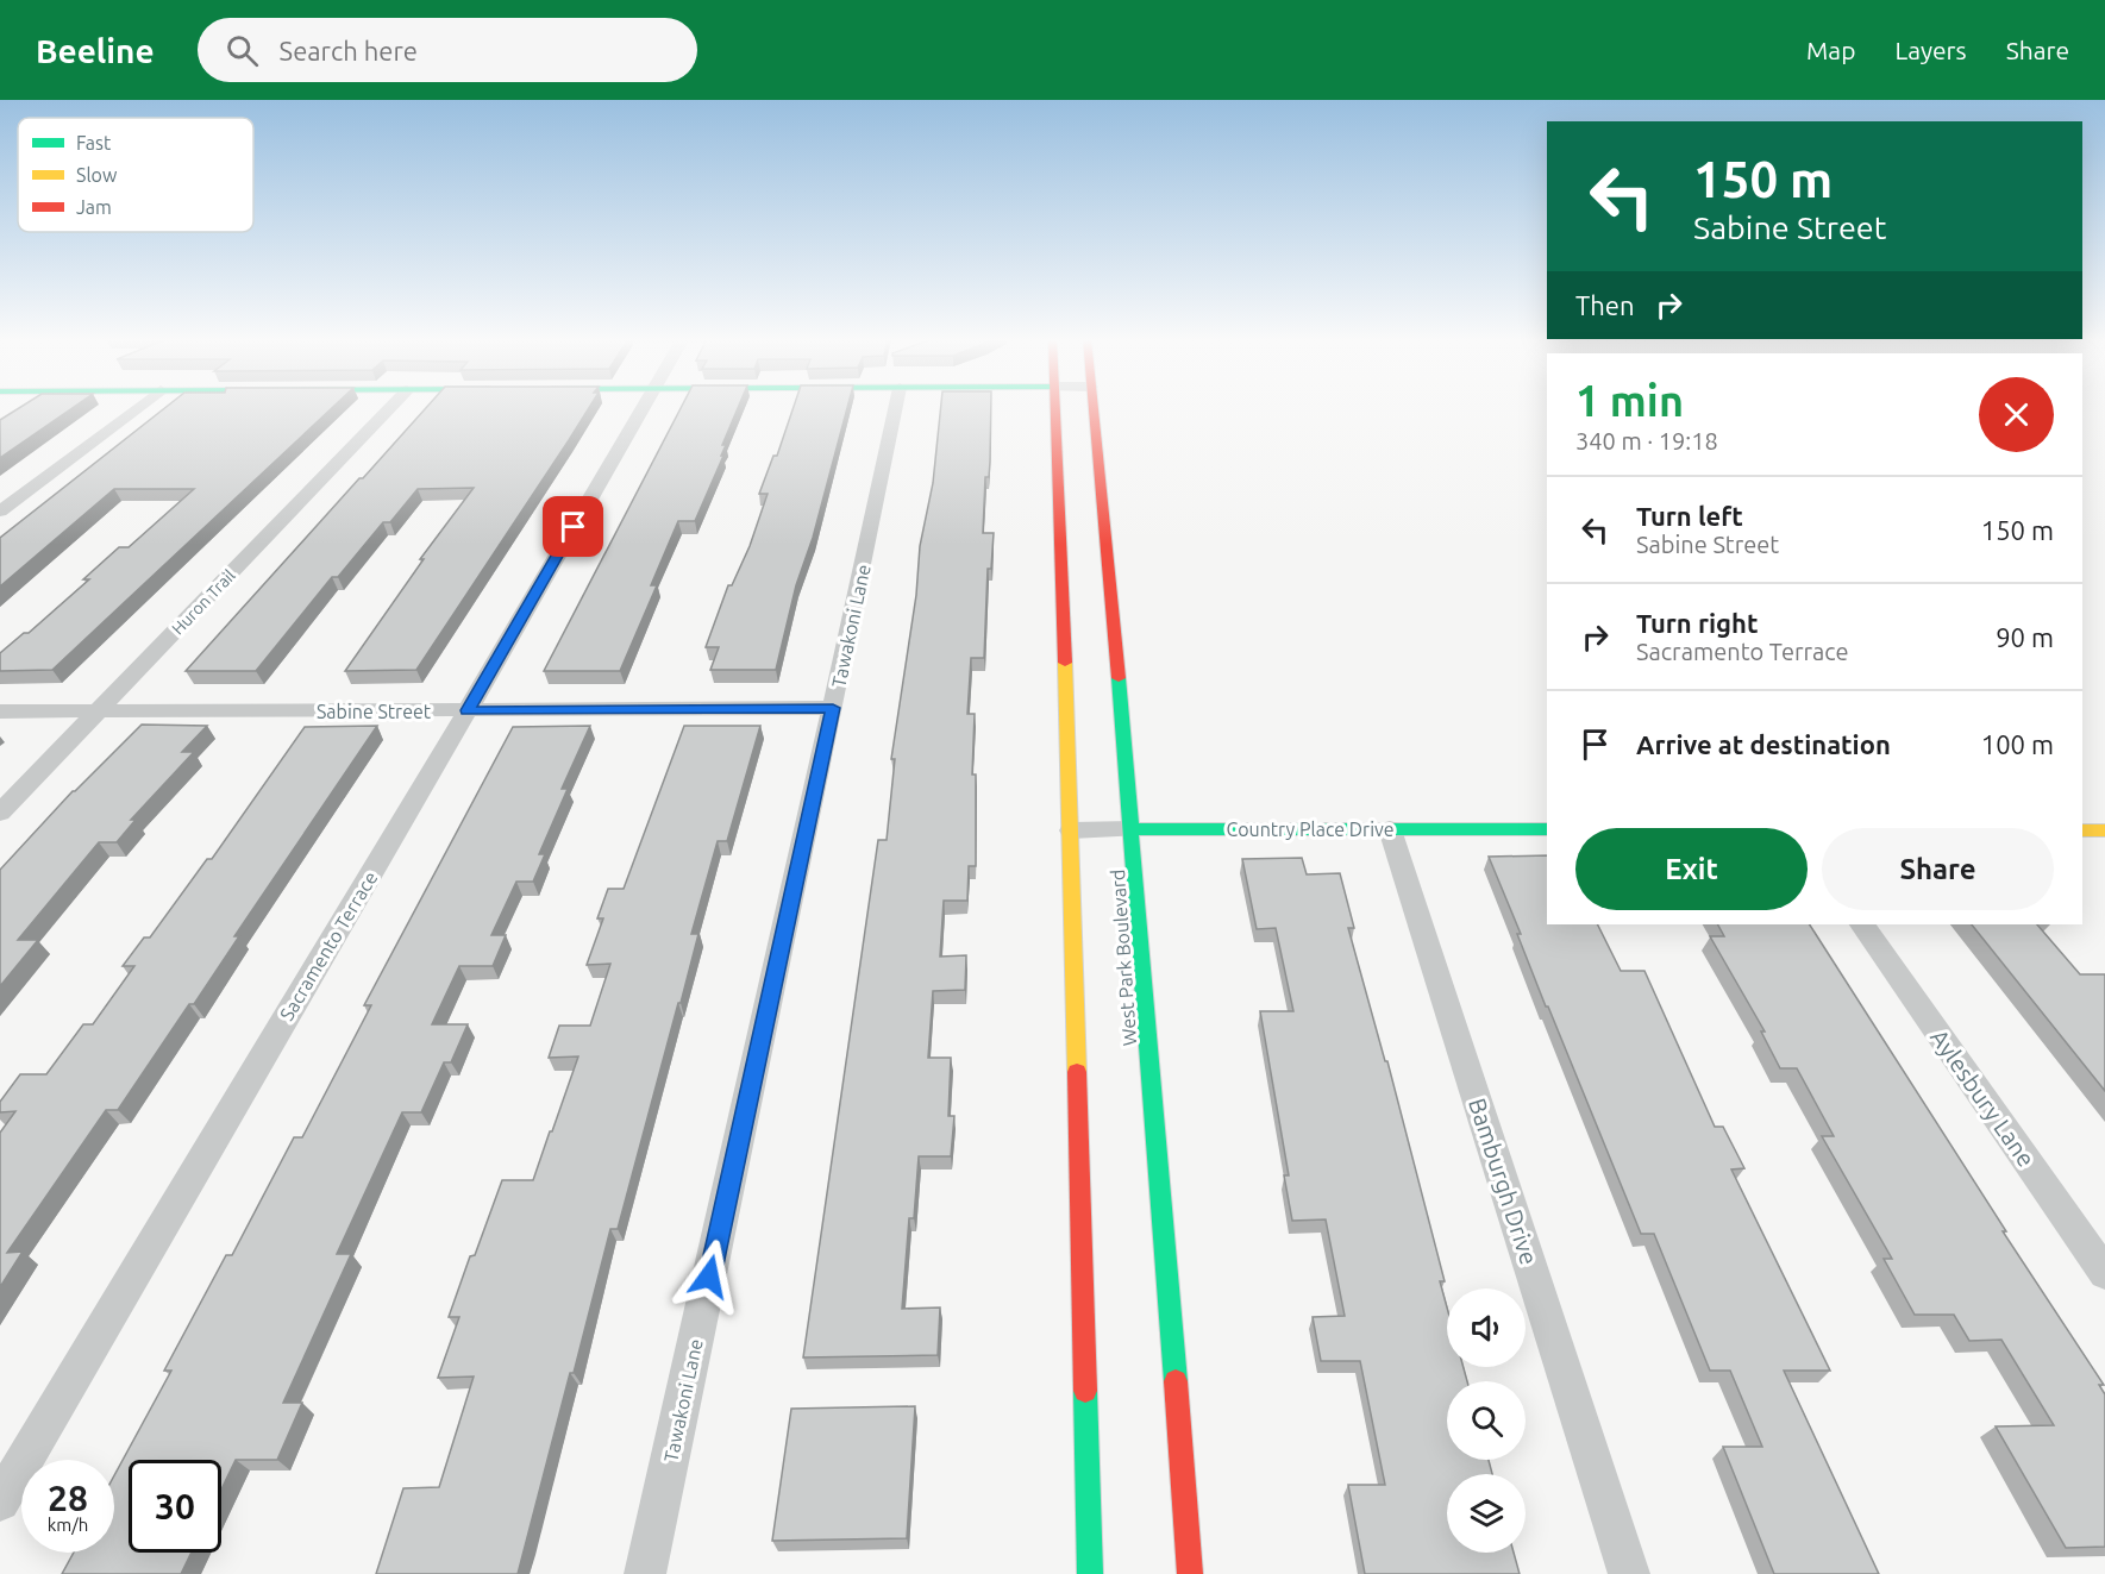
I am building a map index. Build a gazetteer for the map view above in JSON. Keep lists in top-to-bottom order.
{
  "streets": {
    "main road": ["Country Place Drive", "West Park Boulevard"],
    "street": [
      "Huron Trail",
      "Tawakoni Lane",
      "Sabine Street",
      "Sacramento Terrace",
      "Aylesbury Lane",
      "Bamburgh Drive"
    ]
  },
  "crossings": [
    ["Huron Trail", "Sabine Street"],
    ["Tawakoni Lane", "Sabine Street"],
    ["Sabine Street", "Sacramento Terrace"],
    ["Country Place Drive", "West Park Boulevard"],
    ["Country Place Drive", "Bamburgh Drive"]
  ],
  "legend": ["Fast", "Slow", "Jam"],
  "page": {
    "header": "Beeline",
    "search": "Search here",
    "nav": ["Map", "Layers", "Share"],
    "turn": ["150 m", "Sabine Street"],
    "then": "Then",
    "heading": ["1 min", "340 m · 19:18"],
    "list": [
      {
        "name": "Turn left",
        "note": "Sabine Street",
        "value": "150 m"
      },
      {
        "name": "Turn right",
        "note": "Sacramento Terrace",
        "value": "90 m"
      },
      {
        "name": "Arrive at destination",
        "value": "100 m"
      }
    ],
    "buttons": ["Exit", "Share"],
    "speed": "28 km/h",
    "limit": "30"
  }
}
